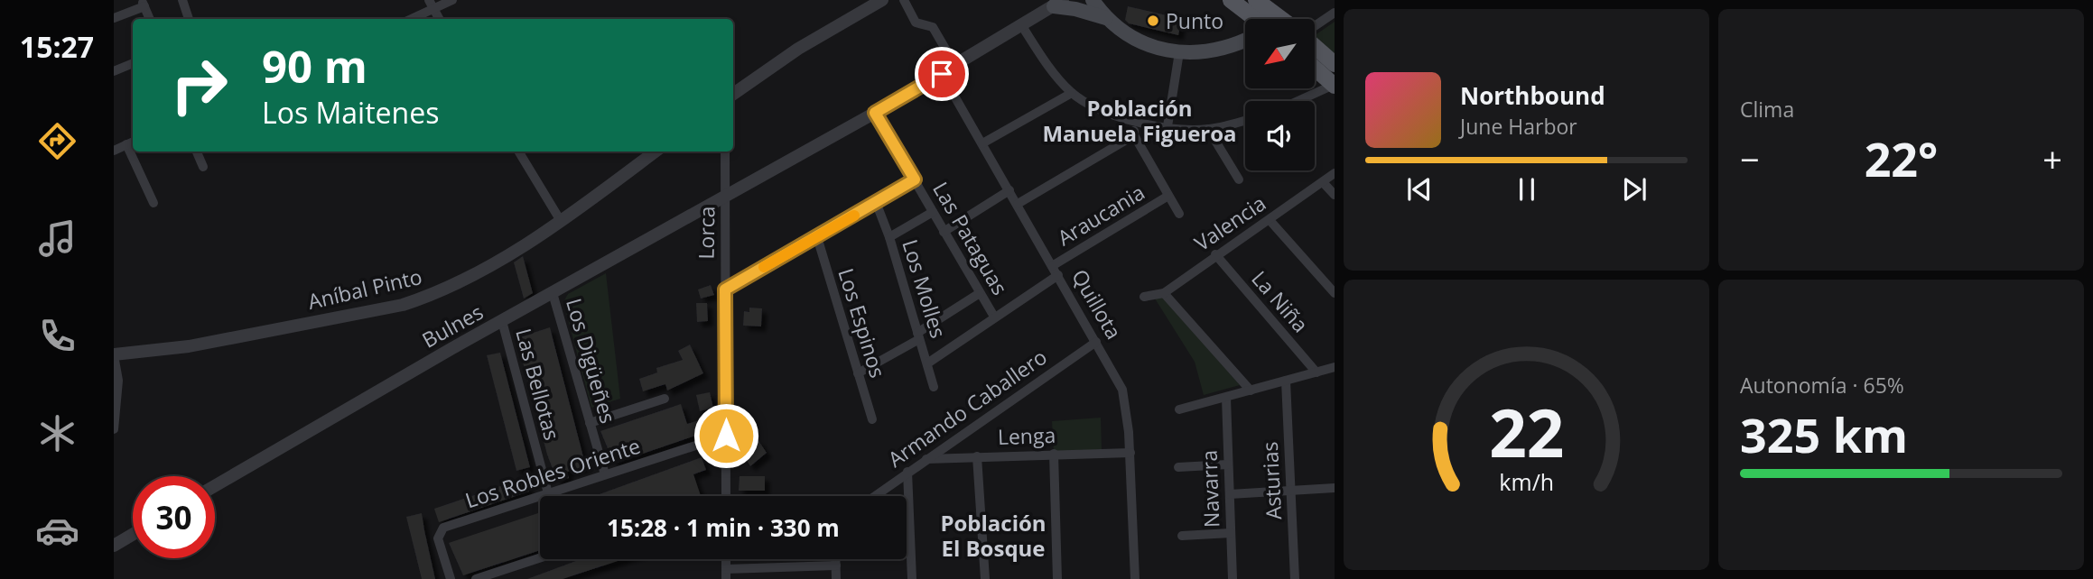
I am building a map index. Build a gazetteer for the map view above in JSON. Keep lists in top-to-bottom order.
{
  "streets": {
    "street": [
      "Araucania",
      "Valencia",
      "Lorca",
      "Las Pataguas",
      "Aníbal Pinto",
      "Los Molles",
      "La Niña",
      "Quillota",
      "Los Espinos",
      "Bulnes",
      "Los Digüeñes",
      "Las Bellotas",
      "Armando Caballero",
      "Lenga",
      "Los Robles Oriente",
      "Asturias",
      "Navarra"
    ]
  },
  "crossings": [
    ["Araucania", "Las Pataguas"],
    ["Araucania", "Los Molles"],
    ["Araucania", "Quillota"],
    ["Valencia", "La Niña"],
    ["Lorca", "Bulnes"],
    ["Lorca", "Los Robles Oriente"],
    ["Las Pataguas", "Bulnes"],
    ["Quillota", "Bulnes"],
    ["Quillota", "Armando Caballero"],
    ["Quillota", "Lenga"],
    ["Bulnes", "Los Digüeñes"],
    ["Bulnes", "Las Bellotas"],
    ["Los Digüeñes", "Los Robles Oriente"],
    ["Las Bellotas", "Los Robles Oriente"],
    ["Armando Caballero", "Lenga"]
  ],
  "districts": ["Población Manuela Figueroa", "Población El Bosque"],
  "places": ["Punto"],
  "north": "bottom left",
  "page": {
    "tabs": "15:27",
    "tile": [
      "Clima",
      ["Autonomía · 65%", "325 km"]
    ],
    "turn": ["90 m", "Los Maitenes"],
    "song": ["Northbound", "June Harbor"],
    "heat": ["−", "22°", "+"],
    "limit": "30",
    "trip": "15:28 · 1 min · 330 m",
    "gauge": ["22", "km/h"]
  }
}
